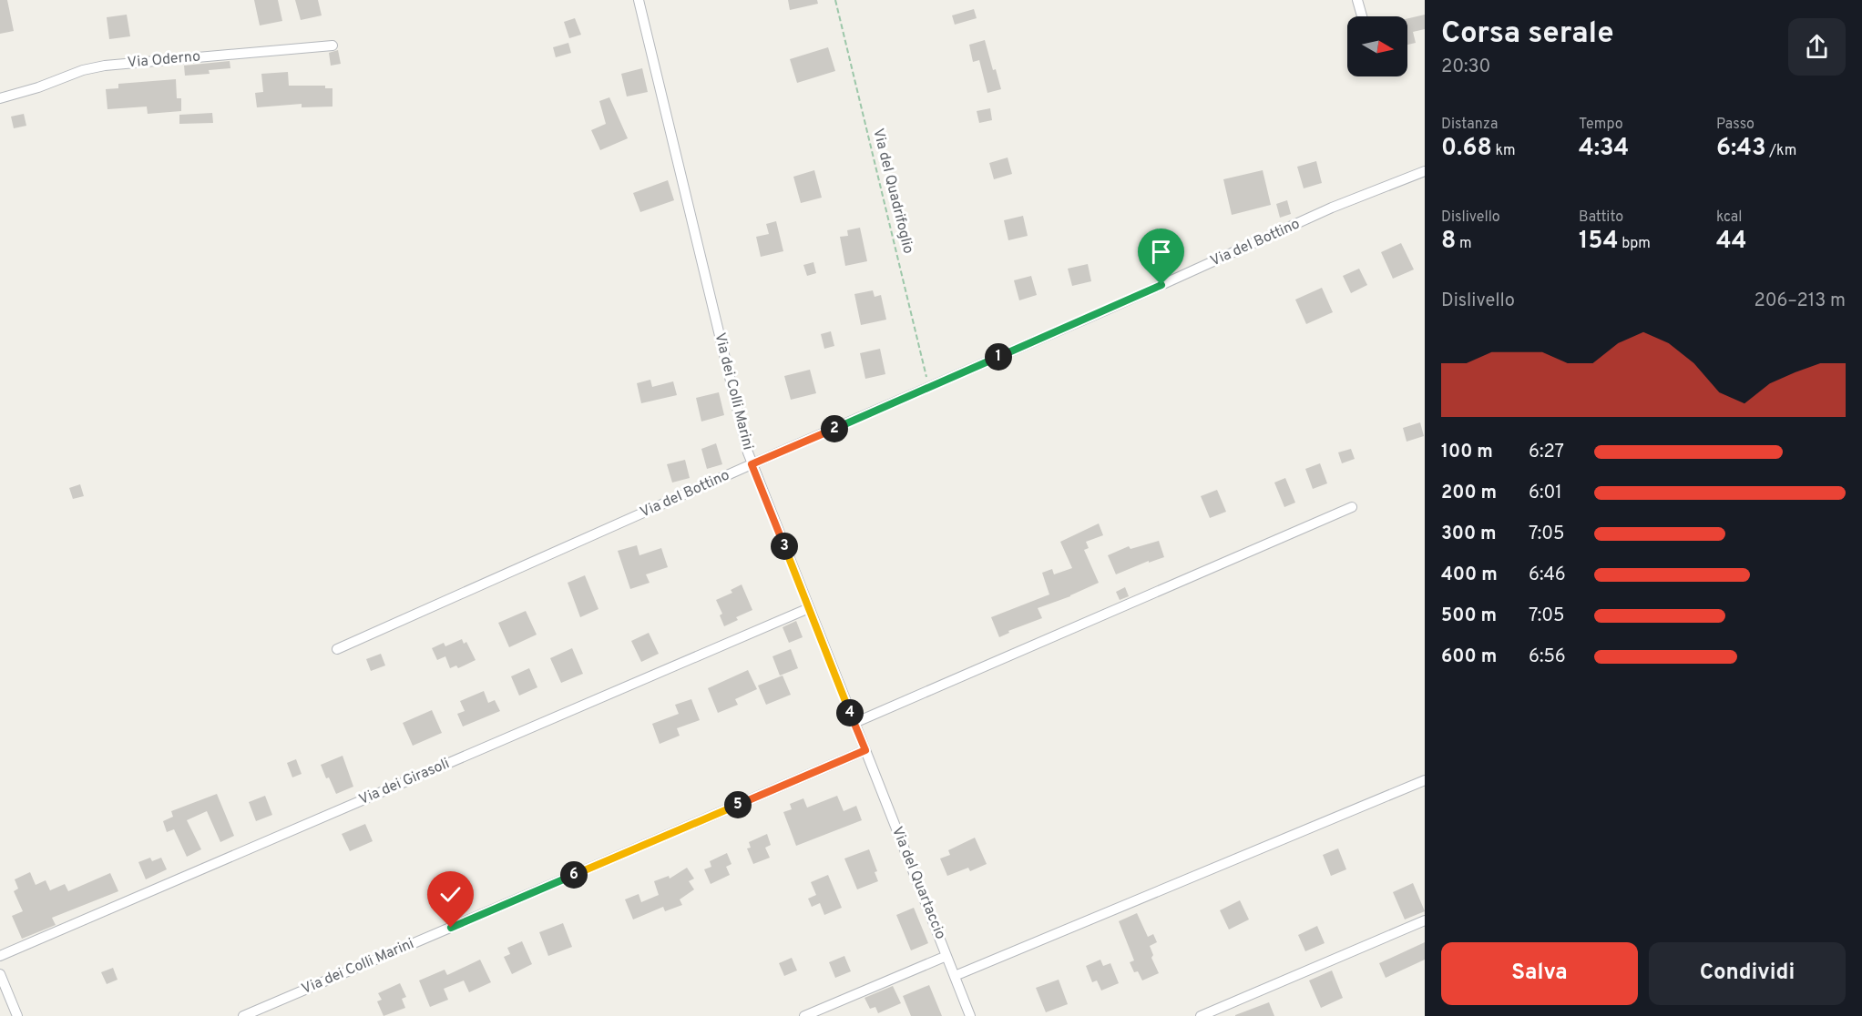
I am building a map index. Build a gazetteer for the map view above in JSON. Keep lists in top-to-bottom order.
{
  "streets": {
    "street": [
      "Via Oderno",
      "Via del Bottino",
      "Via dei Colli Marini",
      "Via dei Girasoli",
      "Via del Quartaccio"
    ],
    "path": ["Via del Quadrifoglio"]
  },
  "crossings": [
    ["Via del Quadrifoglio", "Via del Bottino"],
    ["Via del Bottino", "Via dei Colli Marini"],
    ["Via dei Colli Marini", "Via dei Girasoli"],
    ["Via dei Colli Marini", "Via del Quartaccio"]
  ],
  "north": "right",
  "page": {
    "heading": ["Corsa serale", "20:30"],
    "stats": [
      ["Distanza", "0.68 km"],
      ["Tempo", "4:34"],
      ["Passo", "6:43 /km"],
      ["Dislivello", "8 m"],
      ["Battito", "154 bpm"],
      ["kcal", "44"]
    ],
    "chart": ["Dislivello", "206–213 m"],
    "pins": [
      "1",
      "2",
      "3",
      "4",
      "5",
      "6"
    ],
    "list": [
      {
        "name": "100 m",
        "note": "6:27"
      },
      {
        "name": "200 m",
        "note": "6:01"
      },
      {
        "name": "300 m",
        "note": "7:05"
      },
      {
        "name": "400 m",
        "note": "6:46"
      },
      {
        "name": "500 m",
        "note": "7:05"
      },
      {
        "name": "600 m",
        "note": "6:56"
      }
    ],
    "buttons": ["Salva", "Condividi"]
  }
}
